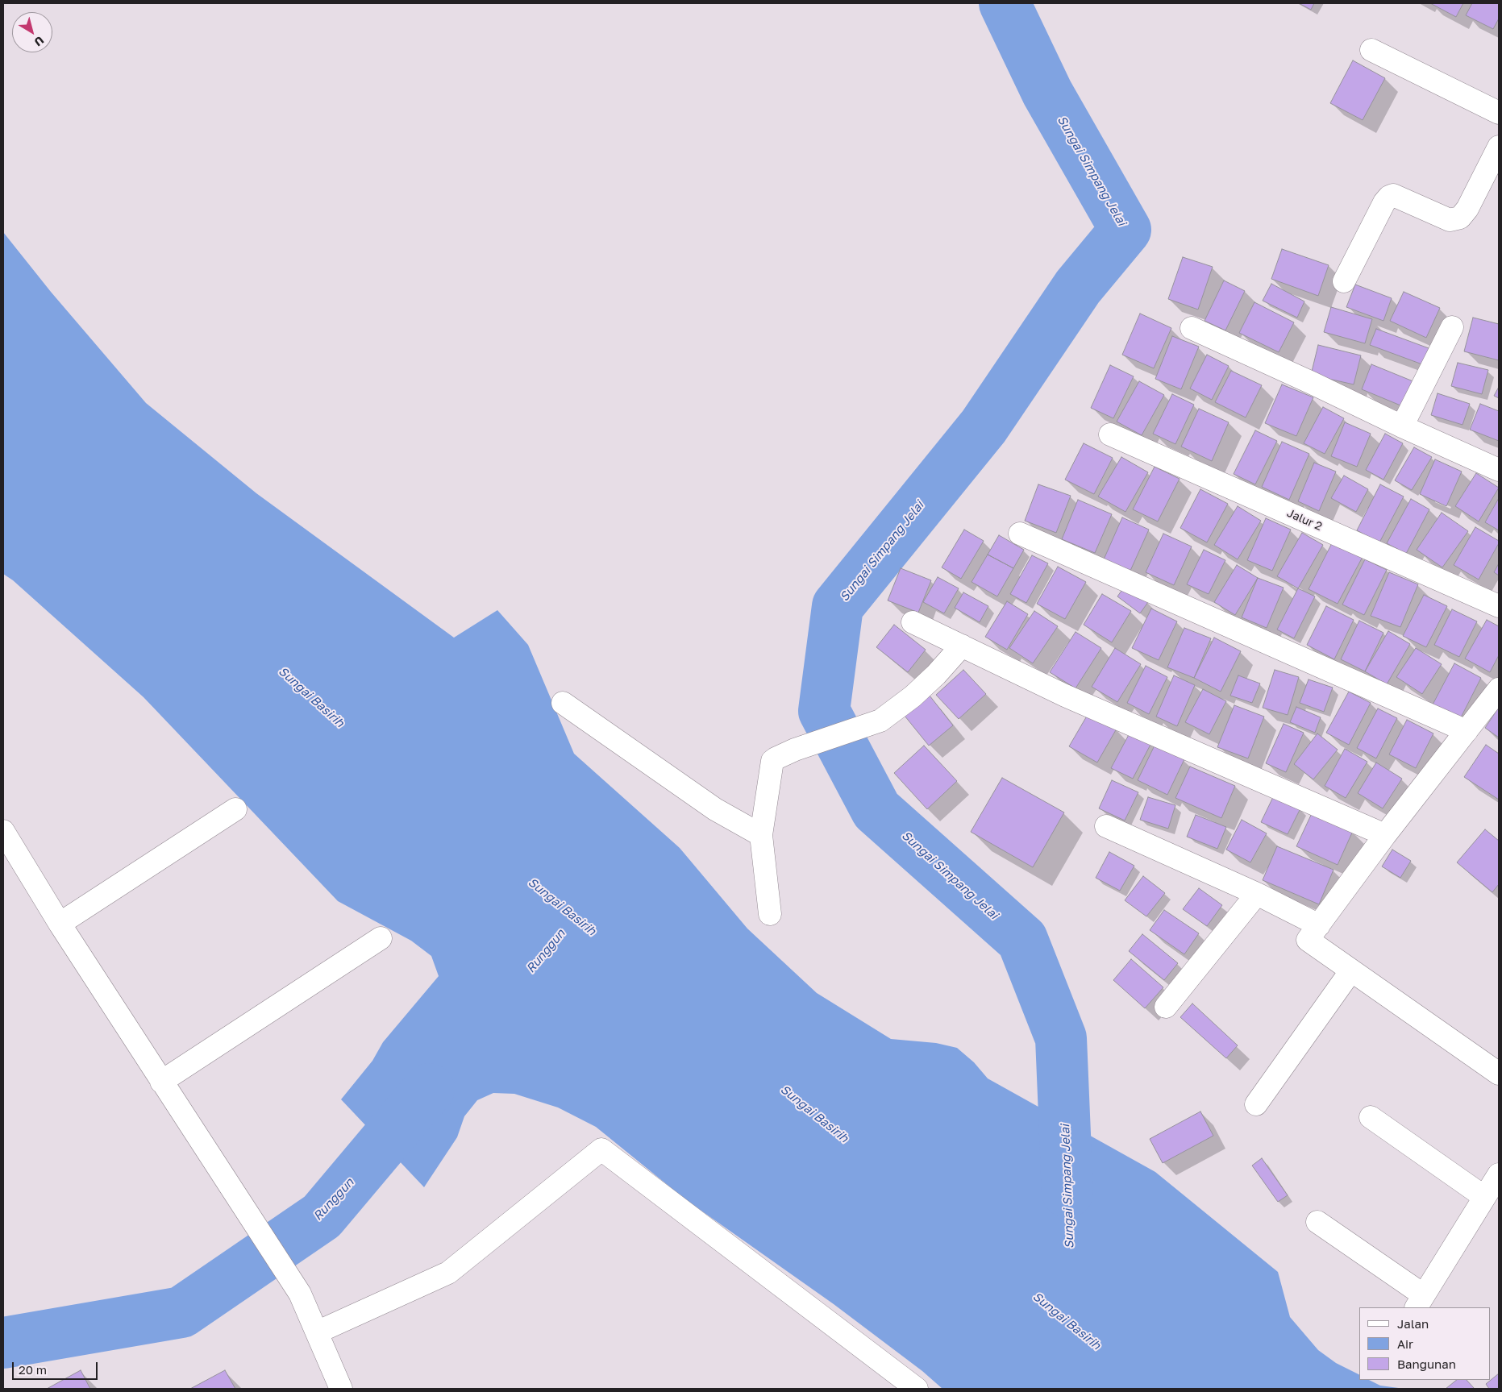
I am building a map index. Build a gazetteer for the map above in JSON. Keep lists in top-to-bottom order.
{
  "streets": {
    "street": ["Jalur 2"]
  },
  "water": ["Sungai Simpang Jelai", "Sungai Basirih", "Runggun"],
  "legend": ["Jalan", "Air", "Bangunan"],
  "scale_bar": "20 m",
  "north": "bottom right"
}
